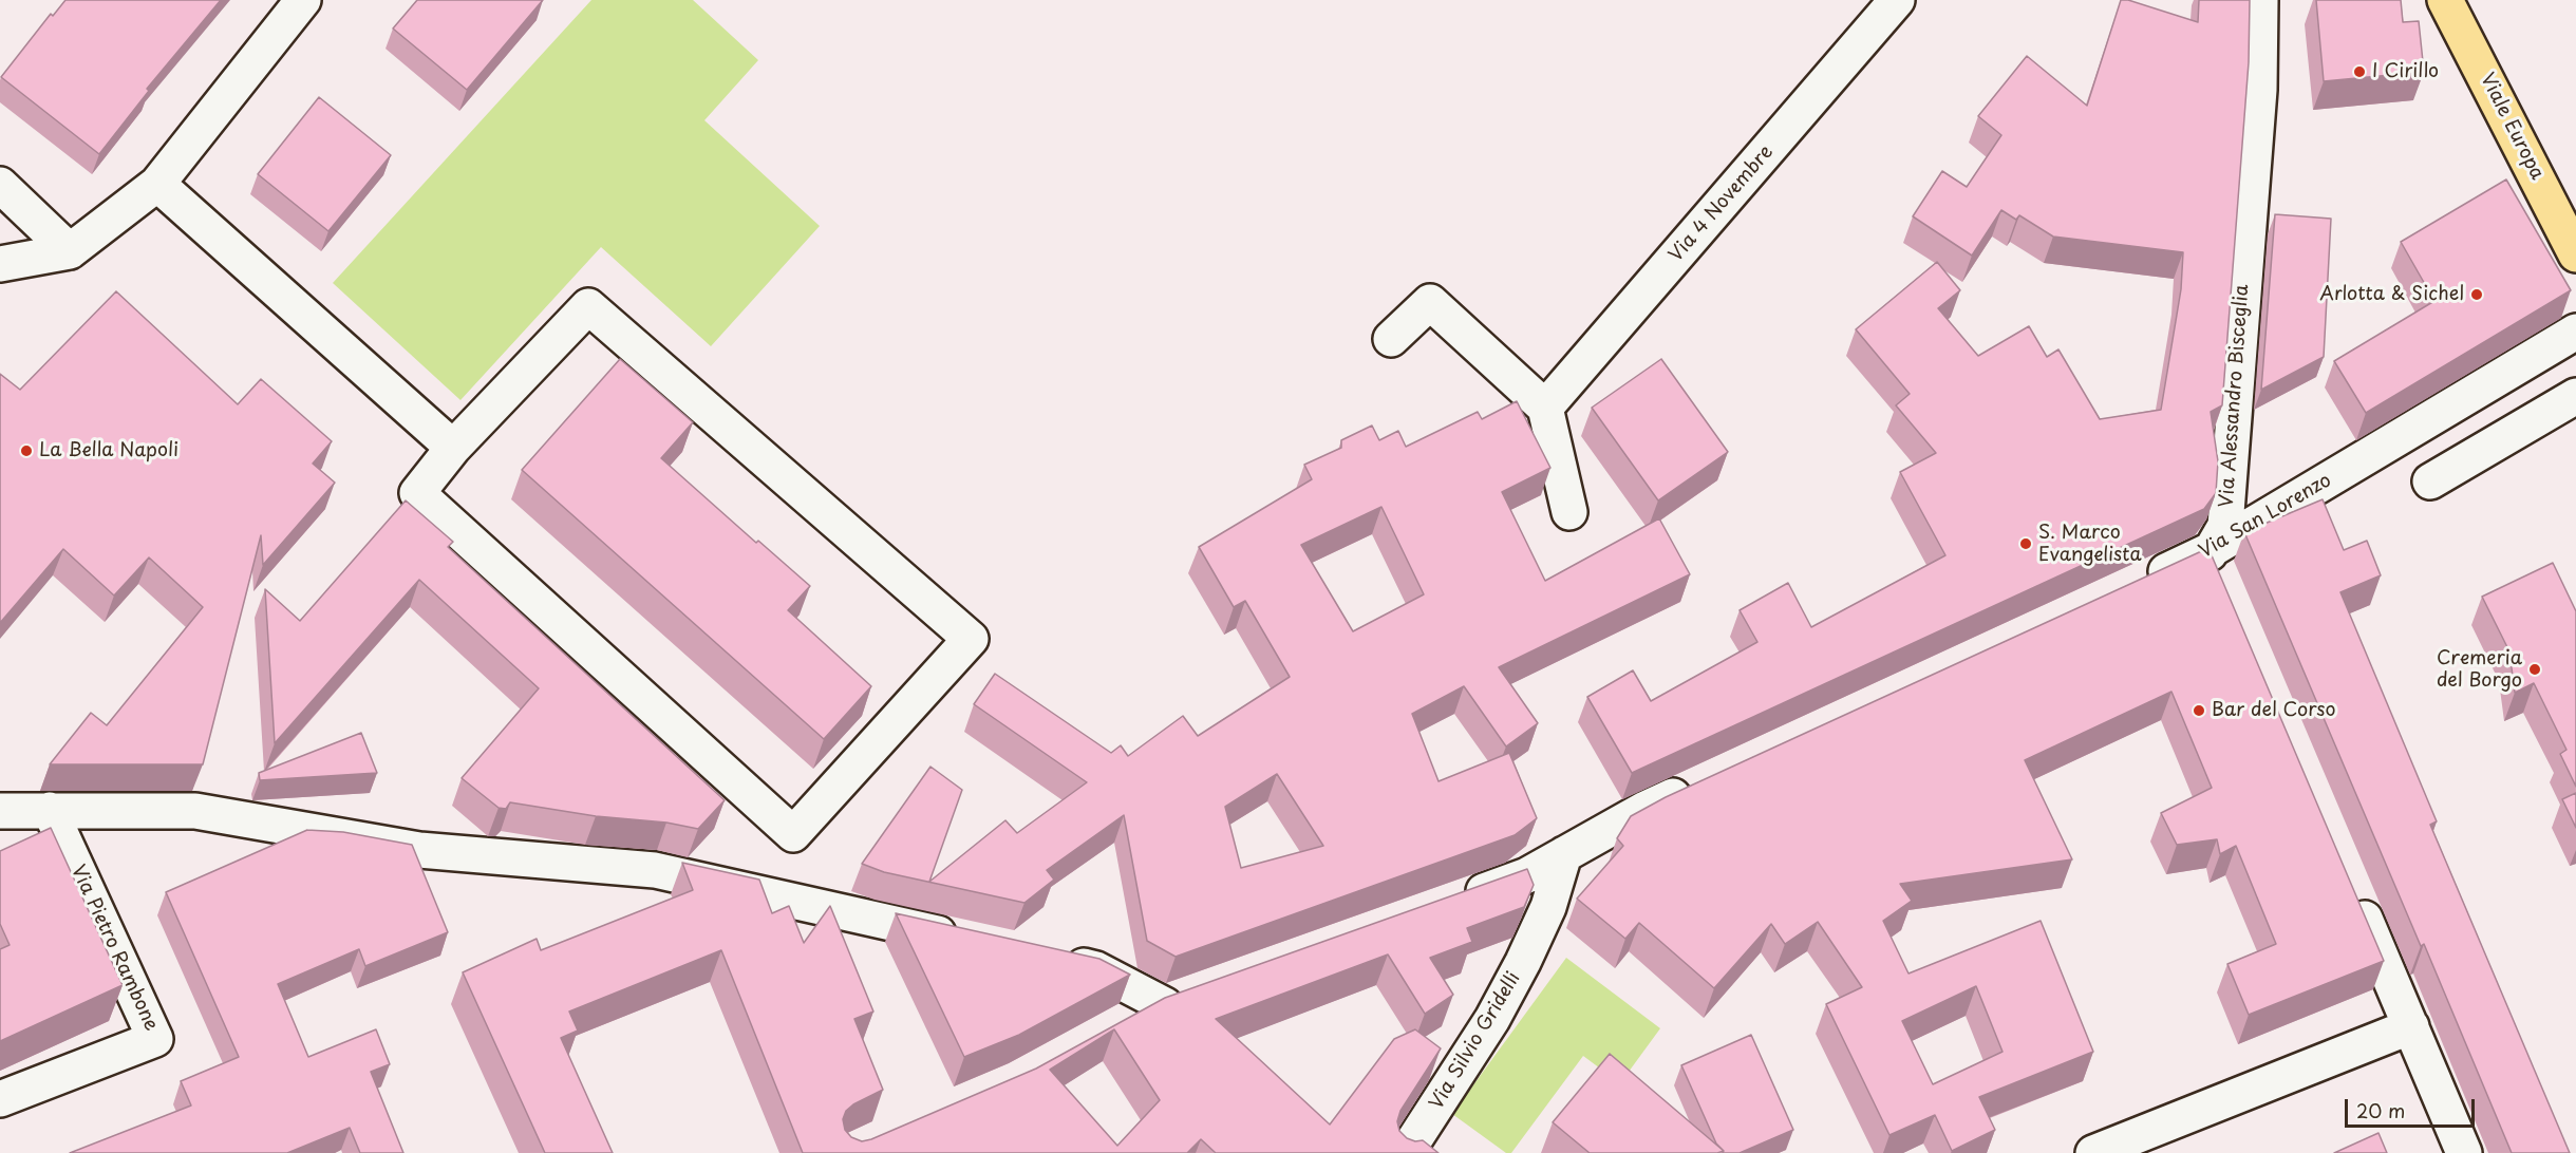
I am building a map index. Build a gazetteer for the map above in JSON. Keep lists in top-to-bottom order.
{
  "streets": {
    "main road": ["Viale Europa"],
    "street": [
      "Via 4 Novembre",
      "Via Alessandro Bisceglia",
      "Via San Lorenzo",
      "Via Pietro Rambone",
      "Via Silvio Gridelli"
    ]
  },
  "crossings": [
    ["Via Alessandro Bisceglia", "Via San Lorenzo"]
  ],
  "places": [
    "I Cirillo",
    "Arlotta & Sichel",
    "La Bella Napoli",
    "S. Marco Evangelista",
    "Cremeria del Borgo",
    "Bar del Corso"
  ],
  "scale_bar": "20 m"
}
